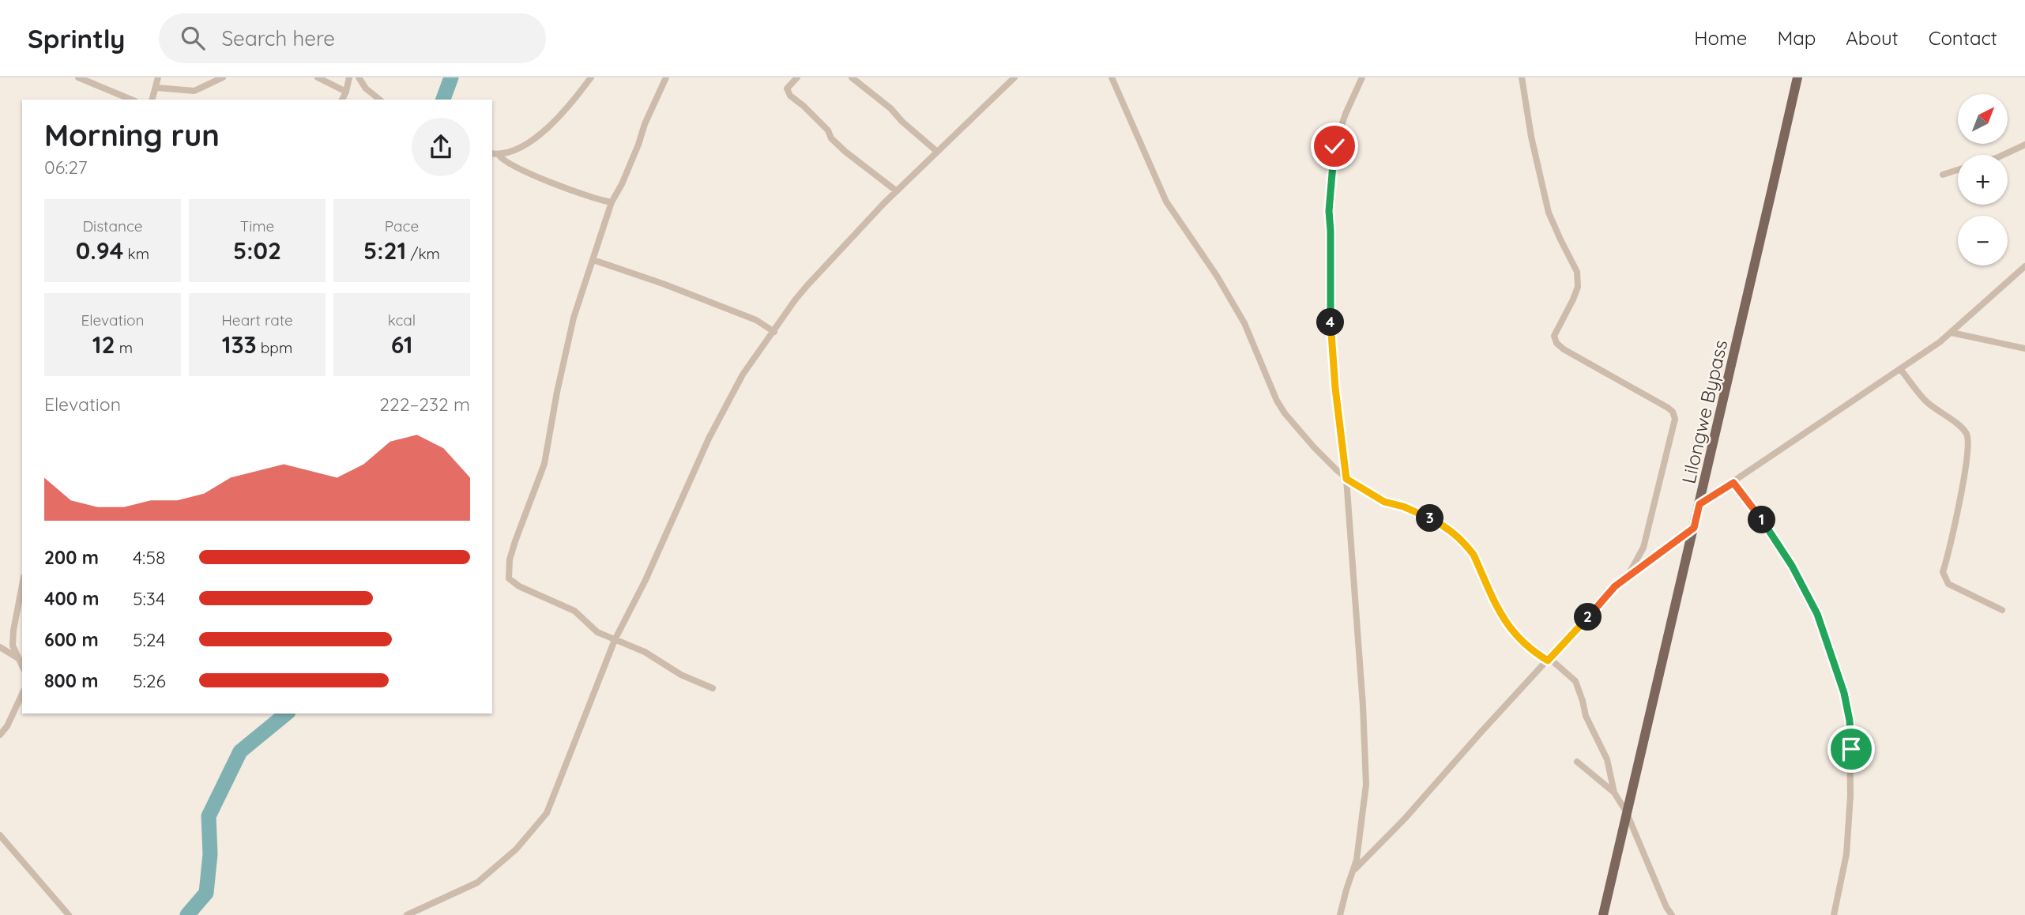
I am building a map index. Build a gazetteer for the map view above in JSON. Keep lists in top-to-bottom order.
{
  "streets": {
    "main road": ["Lilongwe Bypass"]
  },
  "north": "top right",
  "page": {
    "header": "Sprintly",
    "search": "Search here",
    "nav": [
      "Home",
      "Map",
      "About",
      "Contact"
    ],
    "map_buttons": ["+", "−"],
    "heading": ["Morning run", "06:27"],
    "stats": [
      ["Distance", "0.94 km"],
      ["Time", "5:02"],
      ["Pace", "5:21 /km"],
      ["Elevation", "12 m"],
      ["Heart rate", "133 bpm"],
      ["kcal", "61"]
    ],
    "pins": [
      "4",
      "3",
      "1",
      "2"
    ],
    "chart": ["Elevation", "222–232 m"],
    "list": [
      {
        "name": "200 m",
        "note": "4:58"
      },
      {
        "name": "400 m",
        "note": "5:34"
      },
      {
        "name": "600 m",
        "note": "5:24"
      },
      {
        "name": "800 m",
        "note": "5:26"
      }
    ]
  }
}
